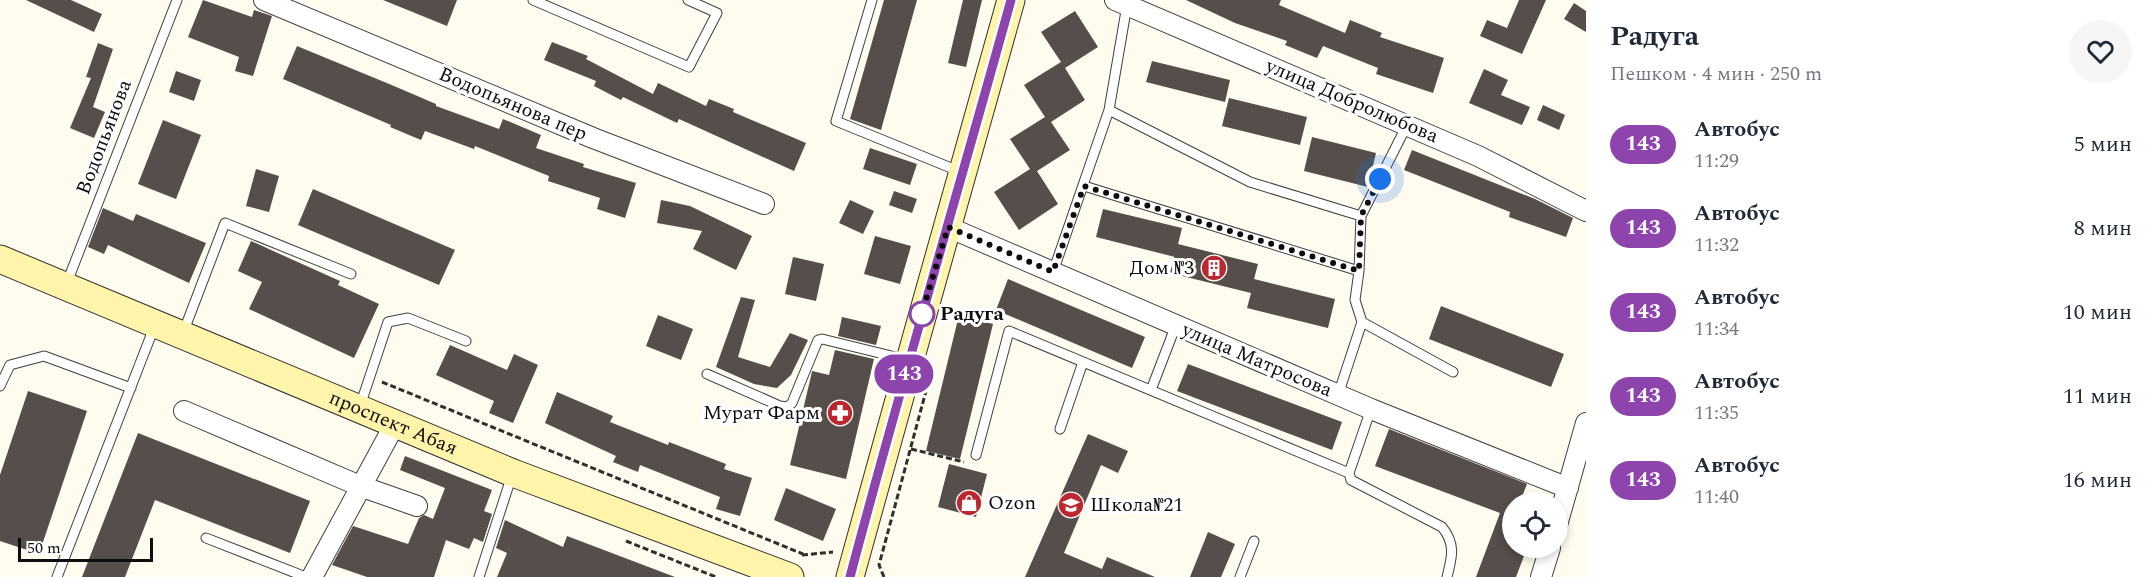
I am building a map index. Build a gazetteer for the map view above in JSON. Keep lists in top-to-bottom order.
{
  "streets": {
    "main road": ["проспект Абая"],
    "street": ["улица Добролюбова", "Водопьянова пер", "улица Матросова"],
    "lane": ["Водопьянова"]
  },
  "crossings": [
    ["Водопьянова", "проспект Абая"]
  ],
  "places": {
    "building": ["Дом №3"],
    "other": ["Радуга"],
    "pharmacy": ["Мурат Фарм"],
    "shop": ["Ozon"],
    "school or university": ["Школа№21"]
  },
  "lines": ["bus line 143"],
  "scale_bar": "50 m",
  "page": {
    "on_map": "143",
    "heading": ["Радуга", "Пешком · 4 мин · 250 m"],
    "list": [
      {
        "mark": "143",
        "name": "Автобус",
        "note": "11:29",
        "value": "5 мин"
      },
      {
        "mark": "143",
        "name": "Автобус",
        "note": "11:32",
        "value": "8 мин"
      },
      {
        "mark": "143",
        "name": "Автобус",
        "note": "11:34",
        "value": "10 мин"
      },
      {
        "mark": "143",
        "name": "Автобус",
        "note": "11:35",
        "value": "11 мин"
      },
      {
        "mark": "143",
        "name": "Автобус",
        "note": "11:40",
        "value": "16 мин"
      }
    ],
    "scale": "50 m"
  }
}
